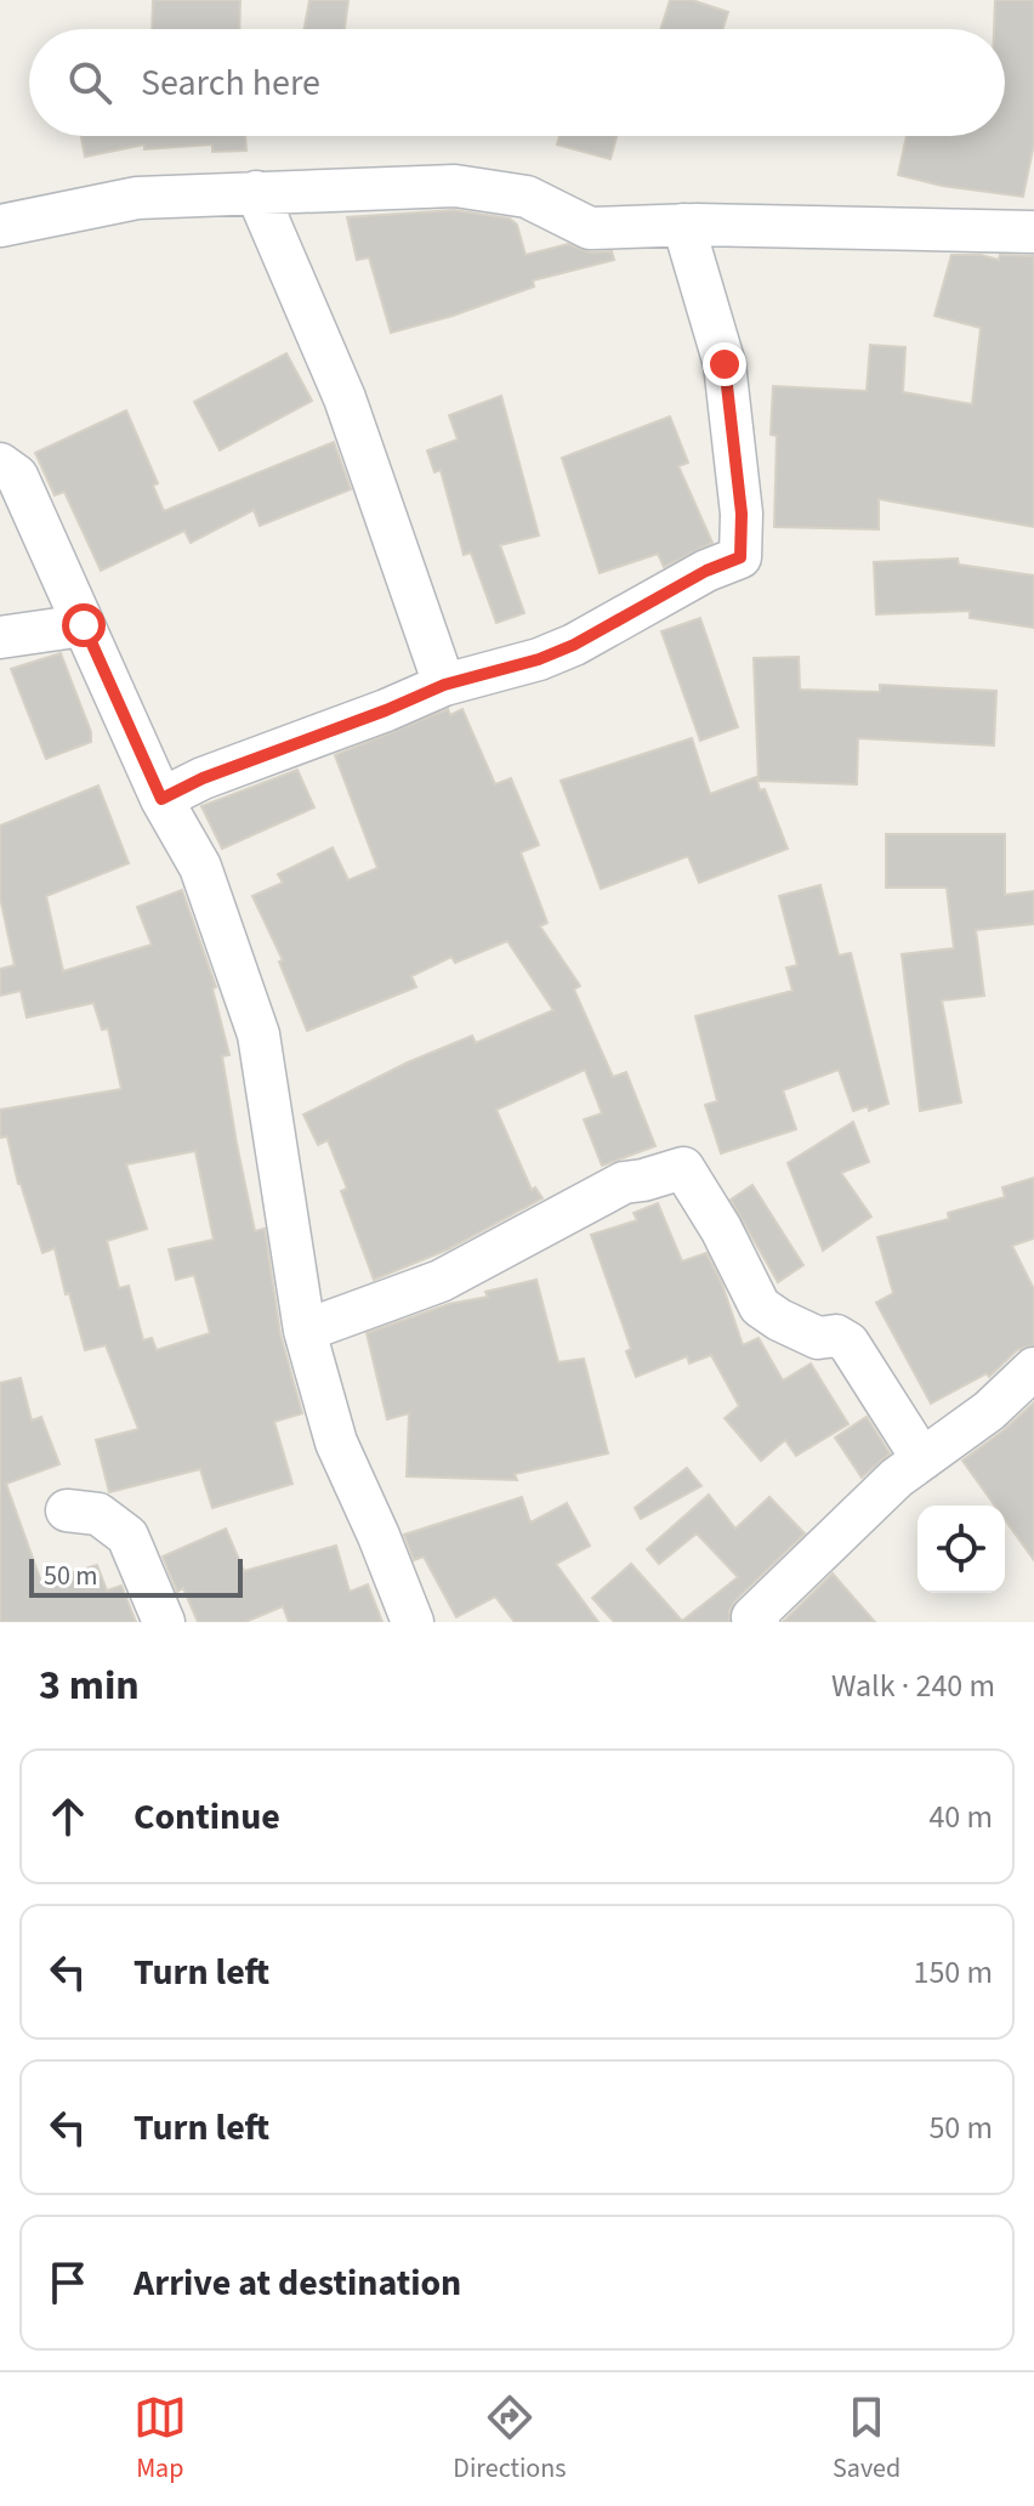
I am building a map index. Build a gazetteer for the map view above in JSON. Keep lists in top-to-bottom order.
{
  "scale_bar": "50 m",
  "page": {
    "search": "Search here",
    "scale": "50 m",
    "heading": ["3 min", "Walk · 240 m"],
    "list": [
      ["Continue", "40 m"],
      ["Turn left", "150 m"],
      ["Turn left", "50 m"],
      "Arrive at destination"
    ],
    "nav": ["Map", "Directions", "Saved"]
  }
}
